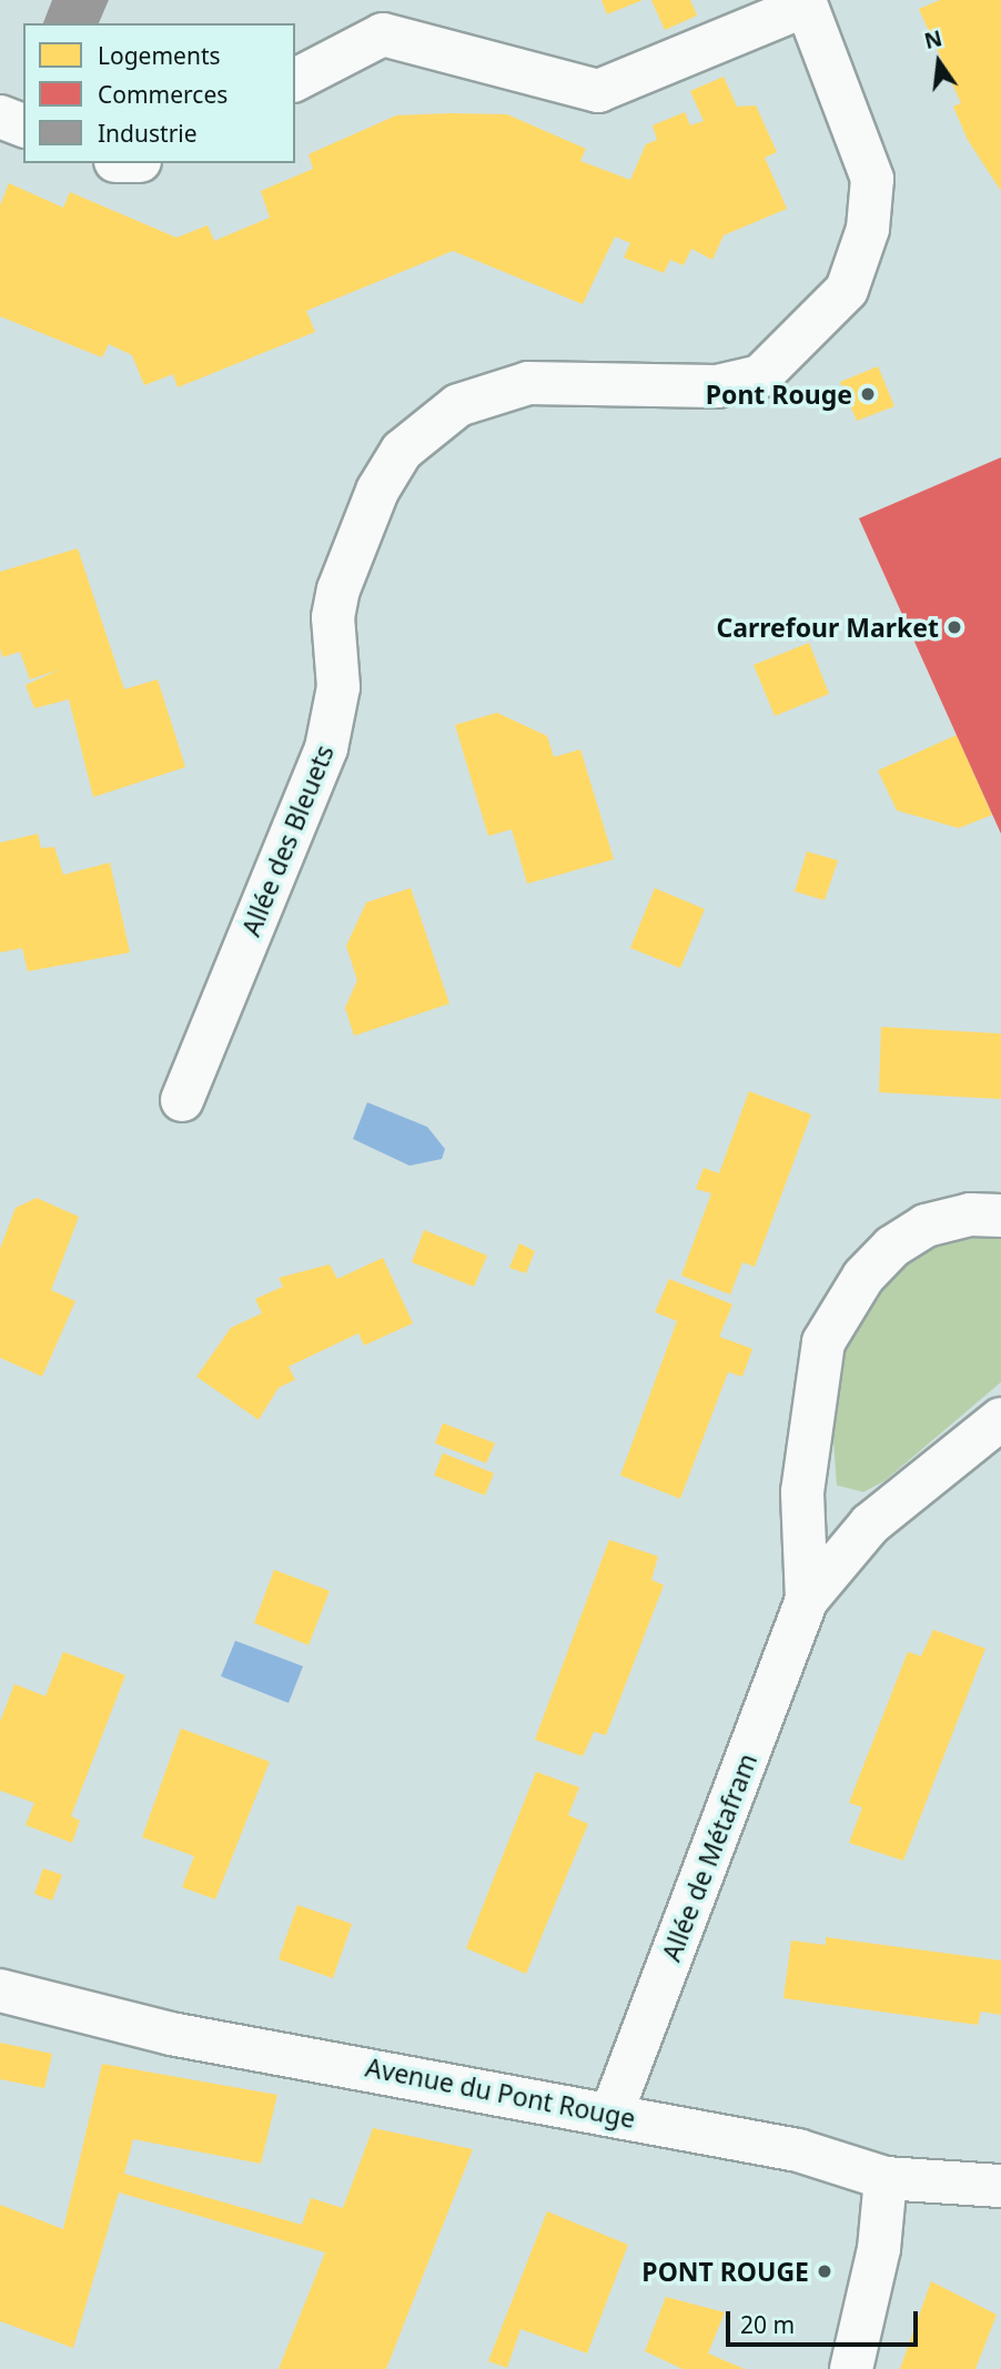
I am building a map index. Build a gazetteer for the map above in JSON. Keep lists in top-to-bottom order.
{
  "streets": {
    "street": ["Allée des Bleuets", "Allée de Métafram", "Avenue du Pont Rouge"]
  },
  "crossings": [
    ["Allée de Métafram", "Avenue du Pont Rouge"]
  ],
  "places": ["Pont Rouge", "Carrefour Market", "PONT ROUGE"],
  "legend": ["Logements", "Commerces", "Industrie"],
  "scale_bar": "20 m",
  "north": "top"
}
